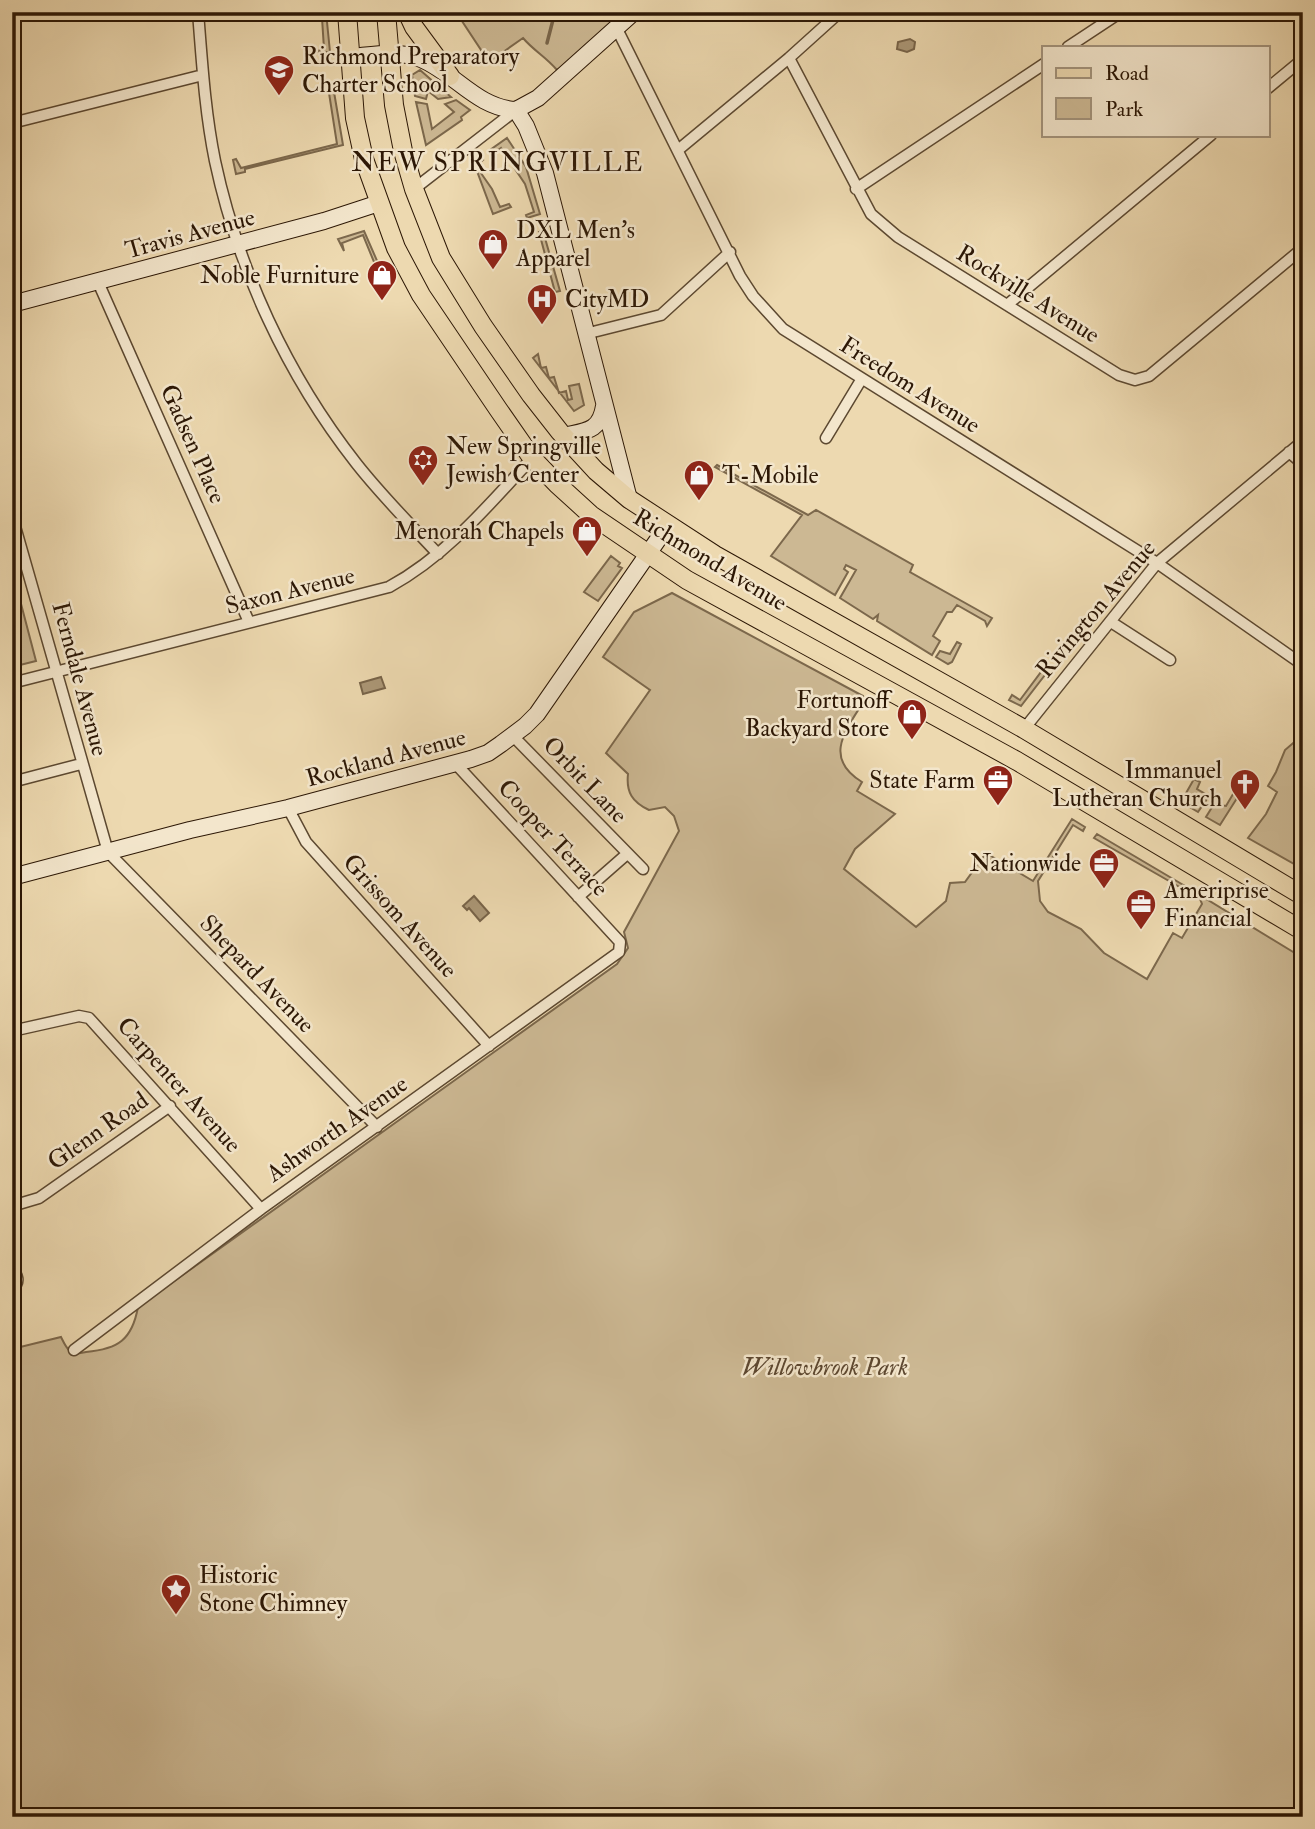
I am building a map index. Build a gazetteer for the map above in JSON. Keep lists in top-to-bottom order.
{
  "streets": {
    "main road": ["Richmond Avenue"],
    "street": [
      "Travis Avenue",
      "Rockville Avenue",
      "Freedom Avenue",
      "Gadsen Place",
      "Saxon Avenue",
      "Rivington Avenue",
      "Ferndale Avenue",
      "Rockland Avenue",
      "Orbit Lane",
      "Cooper Terrace",
      "Grissom Avenue",
      "Shepard Avenue",
      "Carpenter Avenue",
      "Ashworth Avenue",
      "Glenn Road"
    ]
  },
  "crossings": [
    ["Travis Avenue", "Gadsen Place"],
    ["Travis Avenue", "Richmond Avenue"],
    ["Freedom Avenue", "Rivington Avenue"],
    ["Gadsen Place", "Saxon Avenue"],
    ["Richmond Avenue", "Saxon Avenue"],
    ["Richmond Avenue", "Rivington Avenue"],
    ["Richmond Avenue", "Rockland Avenue"],
    ["Saxon Avenue", "Ferndale Avenue"],
    ["Ferndale Avenue", "Rockland Avenue"],
    ["Ferndale Avenue", "Shepard Avenue"],
    ["Rockland Avenue", "Orbit Lane"],
    ["Rockland Avenue", "Cooper Terrace"],
    ["Rockland Avenue", "Grissom Avenue"],
    ["Rockland Avenue", "Shepard Avenue"],
    ["Orbit Lane", "Cooper Terrace"],
    ["Cooper Terrace", "Ashworth Avenue"],
    ["Grissom Avenue", "Ashworth Avenue"],
    ["Shepard Avenue", "Ashworth Avenue"],
    ["Carpenter Avenue", "Ashworth Avenue"],
    ["Carpenter Avenue", "Glenn Road"]
  ],
  "districts": ["NEW SPRINGVILLE"],
  "parks": ["Willowbrook Park"],
  "places": {
    "school or university": ["Richmond Preparatory Charter School"],
    "shop": [
      "DXL Men's Apparel",
      "Noble Furniture",
      "T-Mobile",
      "Menorah Chapels",
      "Fortunoff Backyard Store"
    ],
    "hospital": ["CityMD"],
    "synagogue": ["New Springville Jewish Center"],
    "office": ["State Farm", "Nationwide", "Ameriprise Financial"],
    "church": ["Immanuel Lutheran Church"],
    "place": ["Historic Stone Chimney"]
  },
  "legend": ["Road", "Park"]
}
